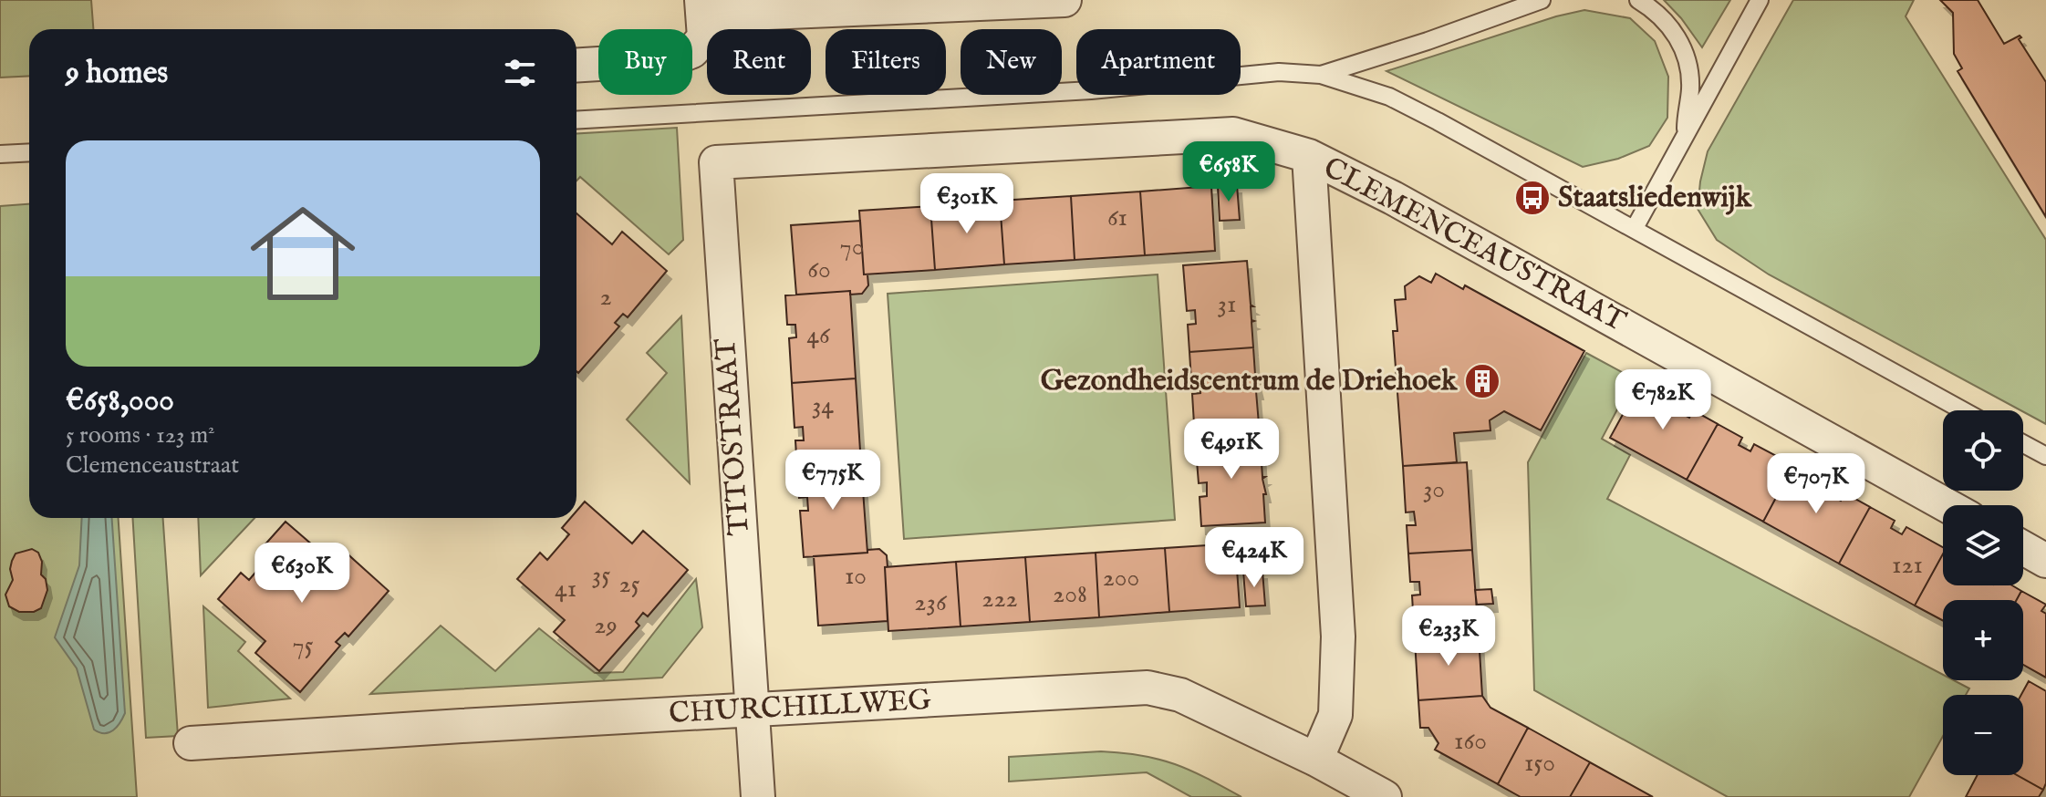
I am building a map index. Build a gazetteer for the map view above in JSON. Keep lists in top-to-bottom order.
{
  "streets": {
    "street": ["CLEMENCEAUSTRAAT", "TITOSTRAAT", "CHURCHILLWEG"]
  },
  "crossings": [
    ["CLEMENCEAUSTRAAT", "TITOSTRAAT"],
    ["TITOSTRAAT", "CHURCHILLWEG"]
  ],
  "places": {
    "bus stop": ["Staatsliedenwijk"],
    "building": ["Gezondheidscentrum de Driehoek"]
  },
  "house_numbers": [
    "61",
    "70",
    "60",
    "2",
    "31",
    "46",
    "34",
    "30",
    "121",
    "35",
    "10",
    "200",
    "25",
    "41",
    "208",
    "222",
    "236",
    "29",
    "75",
    "160",
    "150"
  ],
  "page": {
    "chip": [
      "Buy",
      "Rent",
      "Filters",
      "New",
      "Apartment"
    ],
    "heading": "9 homes",
    "list": [
      {
        "name": "€658,000",
        "note": "5 rooms · 123 m² · Clemenceaustraat"
      }
    ],
    "price": [
      "€658K",
      "€301K",
      "€782K",
      "€491K",
      "€775K",
      "€707K",
      "€424K",
      "€630K",
      "€233K"
    ],
    "map_buttons": ["+", "−"]
  }
}
